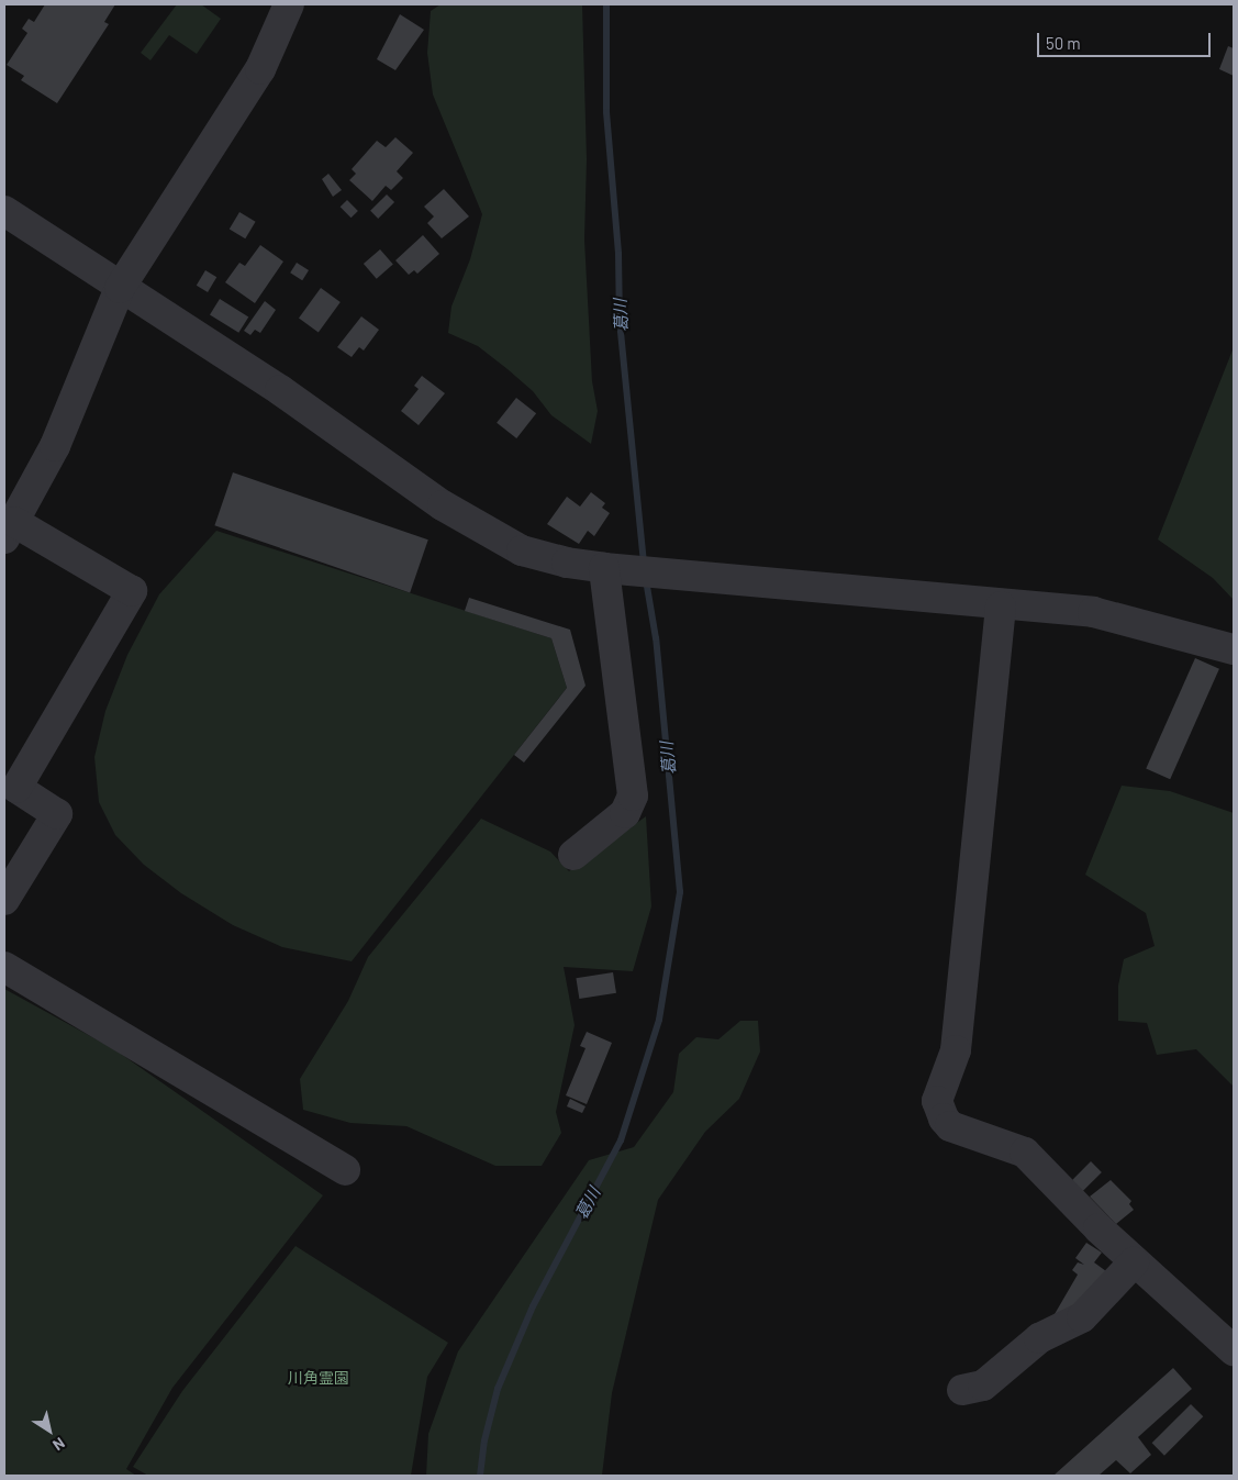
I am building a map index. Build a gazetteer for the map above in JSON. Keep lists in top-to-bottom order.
{
  "water": ["葛川"],
  "parks": ["川角霊園"],
  "scale_bar": "50 m",
  "north": "bottom right"
}
